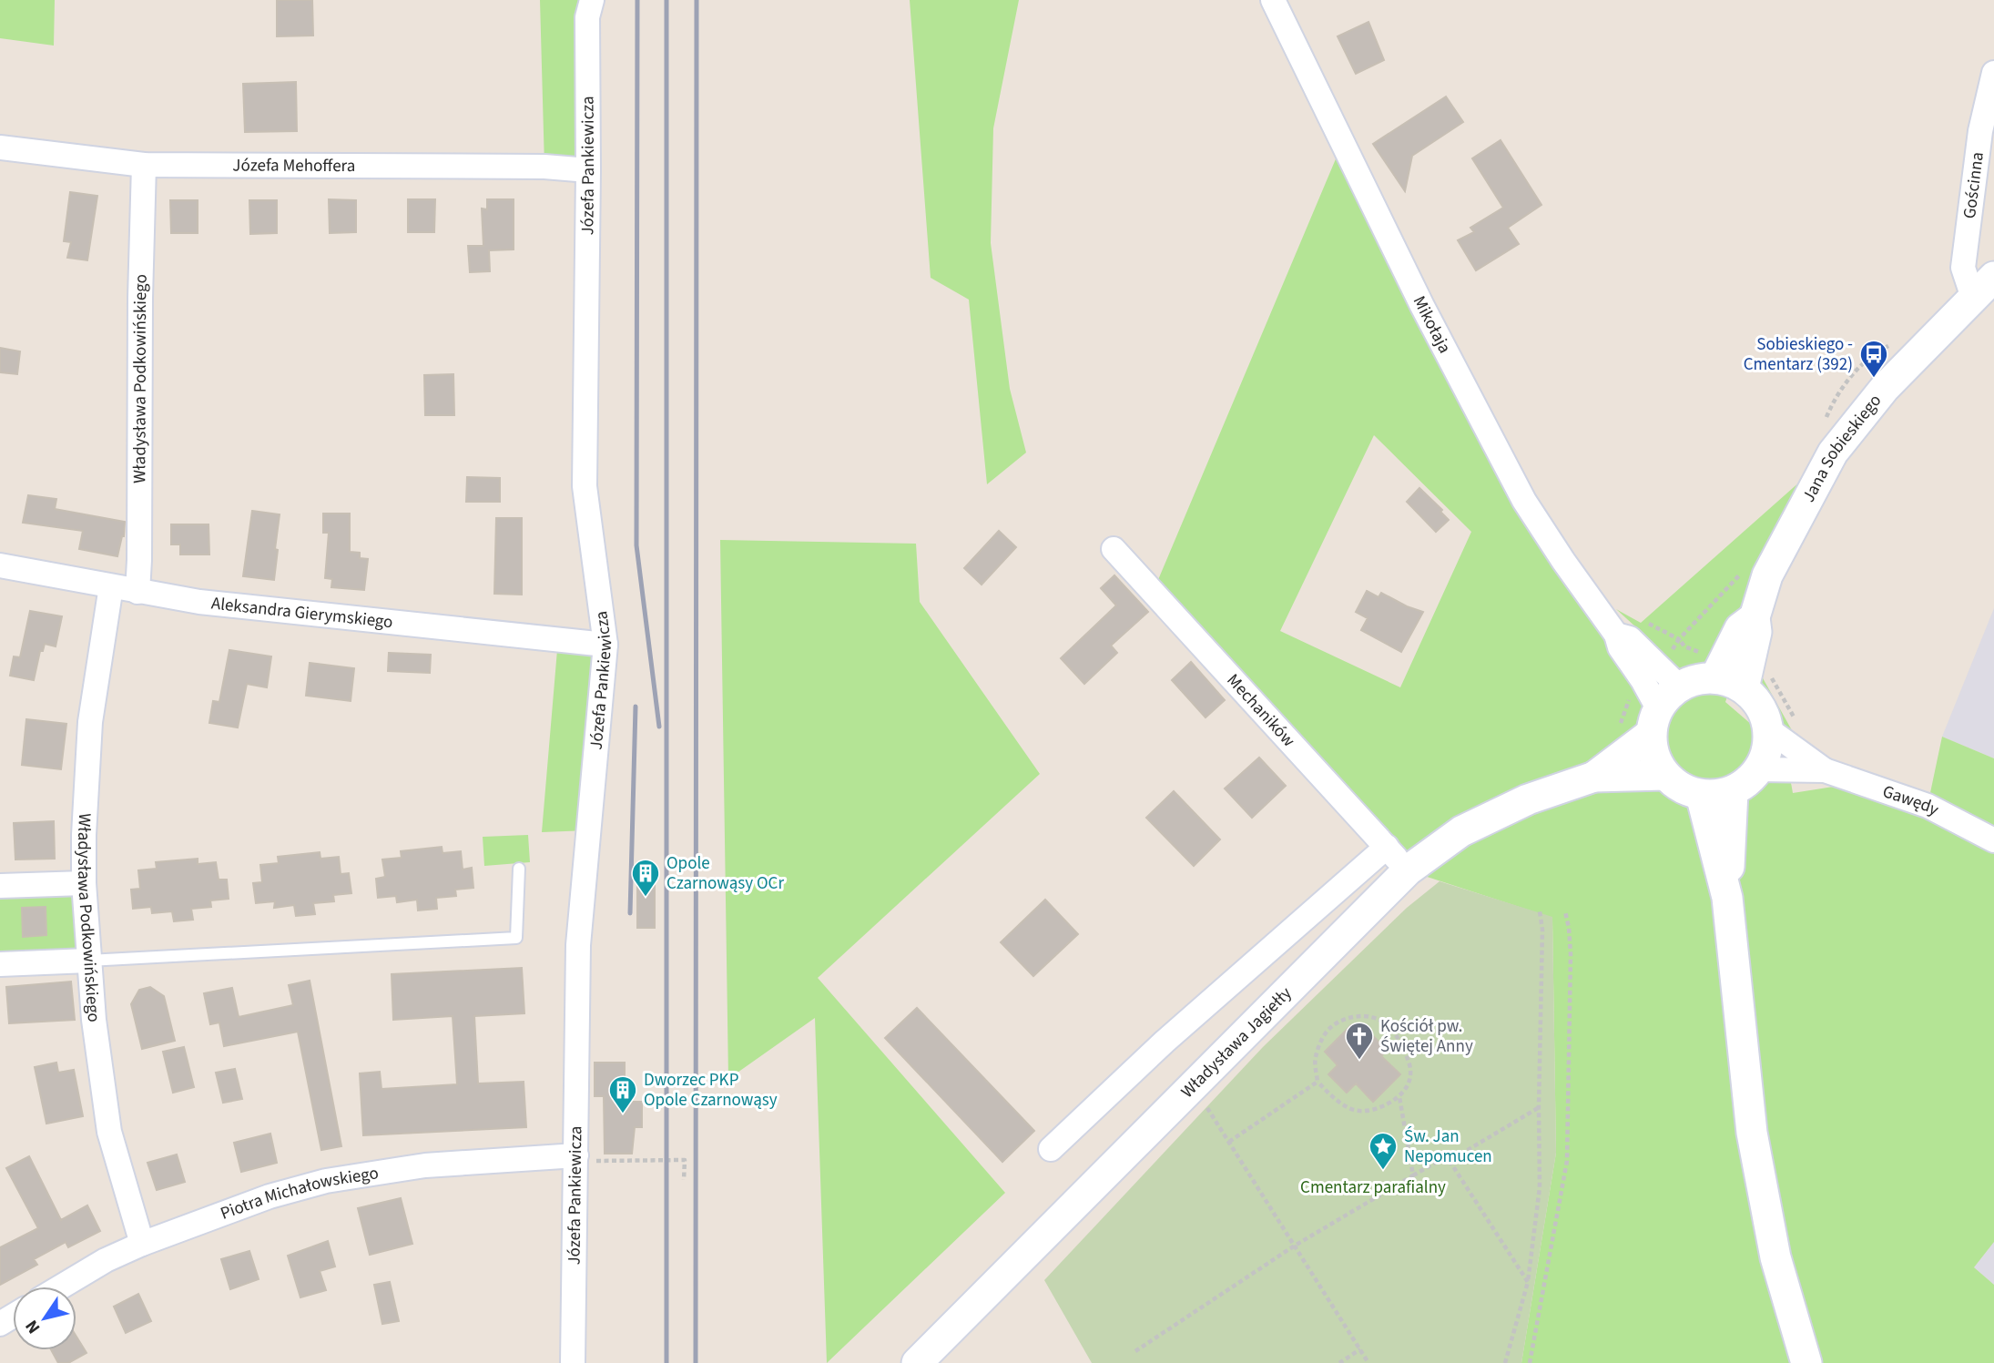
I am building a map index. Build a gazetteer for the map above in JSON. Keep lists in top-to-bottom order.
{
  "streets": {
    "street": [
      "Józefa Mehoffera",
      "Józefa Pankiewicza",
      "Gościnna",
      "Mikołaja",
      "Władysława Podkowińskiego",
      "Jana Sobieskiego",
      "Aleksandra Gierymskiego",
      "Mechaników",
      "Gawędy",
      "Władysława Jagiełły",
      "Piotra Michałowskiego"
    ]
  },
  "crossings": [
    ["Józefa Mehoffera", "Józefa Pankiewicza"],
    ["Józefa Mehoffera", "Władysława Podkowińskiego"],
    ["Józefa Pankiewicza", "Aleksandra Gierymskiego"],
    ["Józefa Pankiewicza", "Piotra Michałowskiego"],
    ["Gościnna", "Jana Sobieskiego"],
    ["Mikołaja", "Jana Sobieskiego"],
    ["Mikołaja", "Gawędy"],
    ["Mikołaja", "Władysława Jagiełły"],
    ["Władysława Podkowińskiego", "Aleksandra Gierymskiego"],
    ["Władysława Podkowińskiego", "Piotra Michałowskiego"],
    ["Jana Sobieskiego", "Gawędy"],
    ["Jana Sobieskiego", "Władysława Jagiełły"],
    ["Mechaników", "Władysława Jagiełły"],
    ["Gawędy", "Władysława Jagiełły"]
  ],
  "parks": ["Cmentarz parafialny"],
  "places": {
    "bus stop": ["Sobieskiego - Cmentarz (392)"],
    "building": ["Opole Czarnowąsy OCr", "Dworzec PKP Opole Czarnowąsy"],
    "church": ["Kościół pw. Świętej Anny"],
    "place": ["Św. Jan Nepomucen"]
  },
  "north": "bottom left"
}
